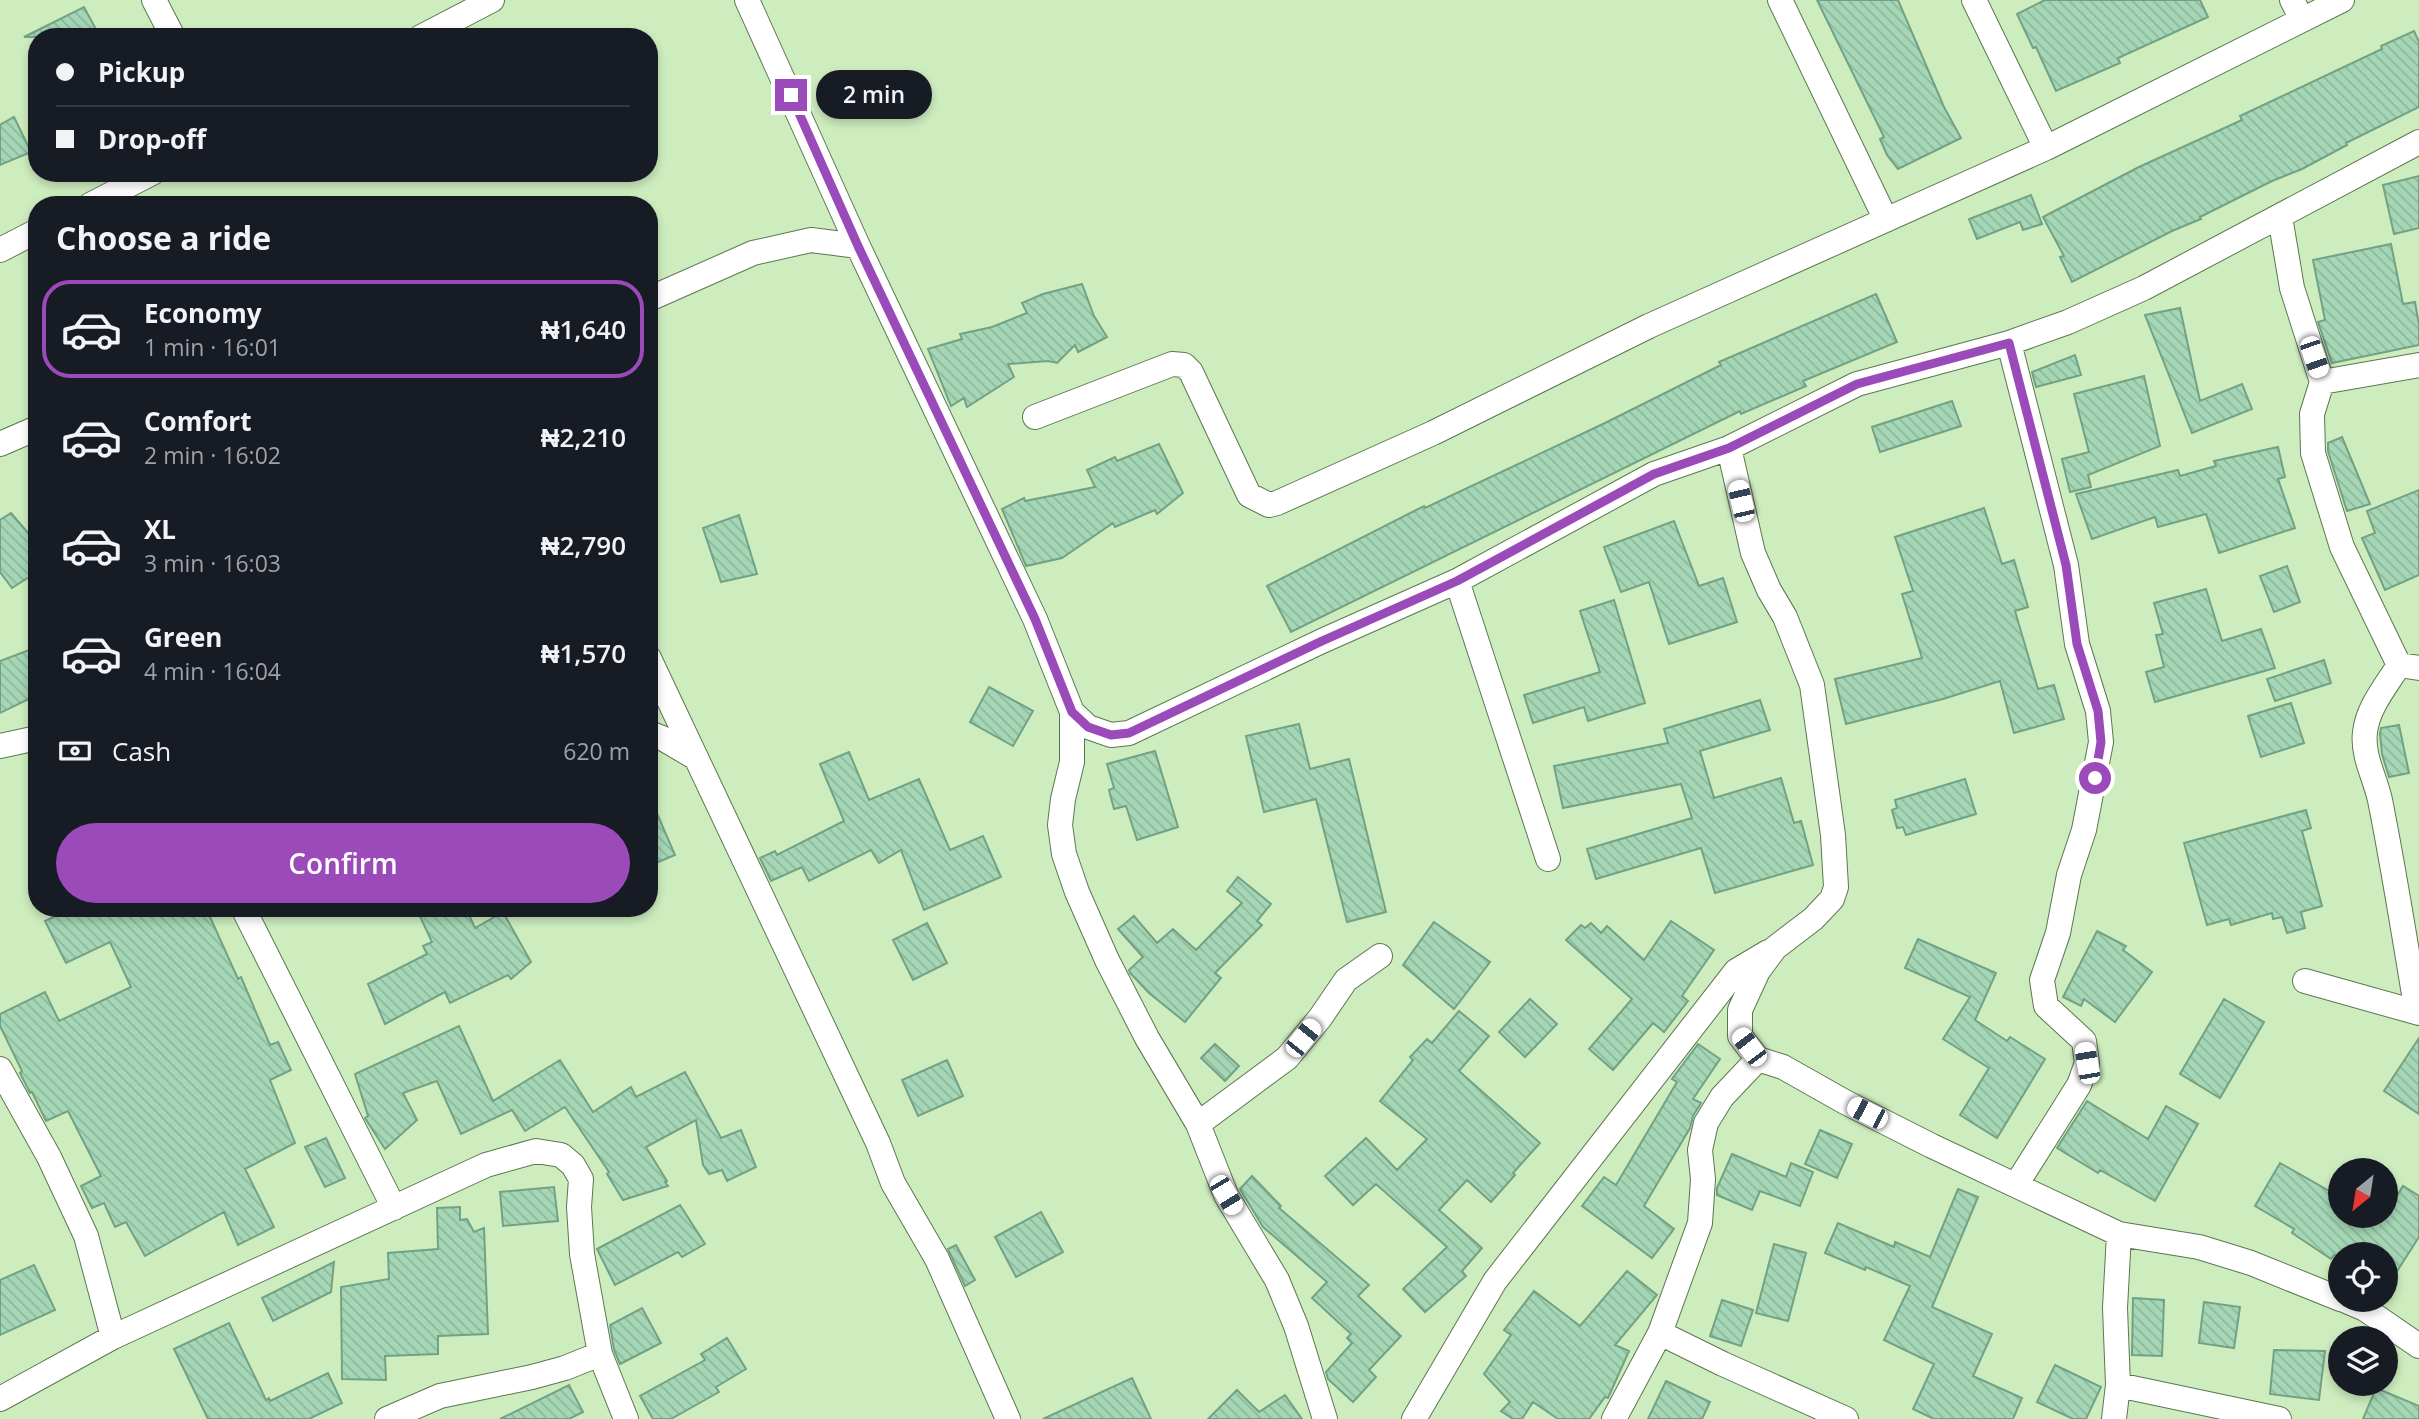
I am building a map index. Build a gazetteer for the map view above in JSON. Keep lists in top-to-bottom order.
{
  "north": "bottom left",
  "page": {
    "banner": ["Pickup", "Drop-off"],
    "bubble": "2 min",
    "heading": "Choose a ride",
    "list": [
      {
        "name": "Economy",
        "note": "1 min · 16:01",
        "value": "₦1,640"
      },
      {
        "name": "Comfort",
        "note": "2 min · 16:02",
        "value": "₦2,210"
      },
      {
        "name": "XL",
        "note": "3 min · 16:03",
        "value": "₦2,790"
      },
      {
        "name": "Green",
        "note": "4 min · 16:04",
        "value": "₦1,570"
      }
    ],
    "pay": ["Cash", "620 m"],
    "buttons": "Confirm"
  }
}
